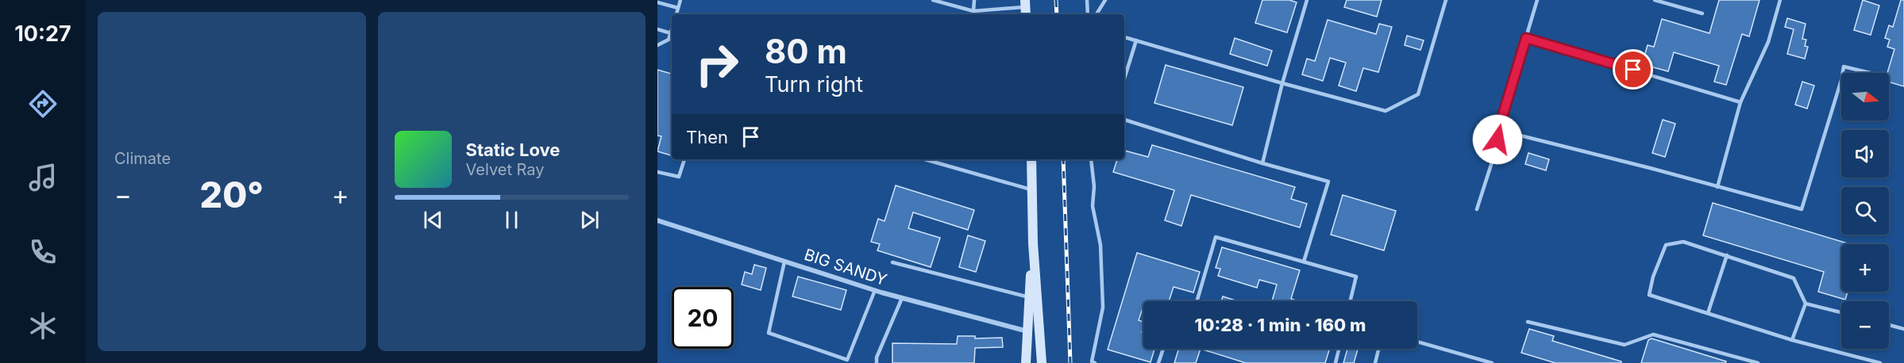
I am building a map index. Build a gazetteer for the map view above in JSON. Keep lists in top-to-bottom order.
{
  "streets": {
    "street": ["BIG SANDY"]
  },
  "north": "right",
  "page": {
    "tabs": "10:27",
    "tile": "Climate",
    "turn": ["80 m", "Turn right"],
    "map_buttons": ["+", "−"],
    "then": "Then",
    "song": ["Static Love", "Velvet Ray"],
    "heat": ["−", "20°", "+"],
    "limit": "20",
    "trip": "10:28 · 1 min · 160 m"
  }
}
